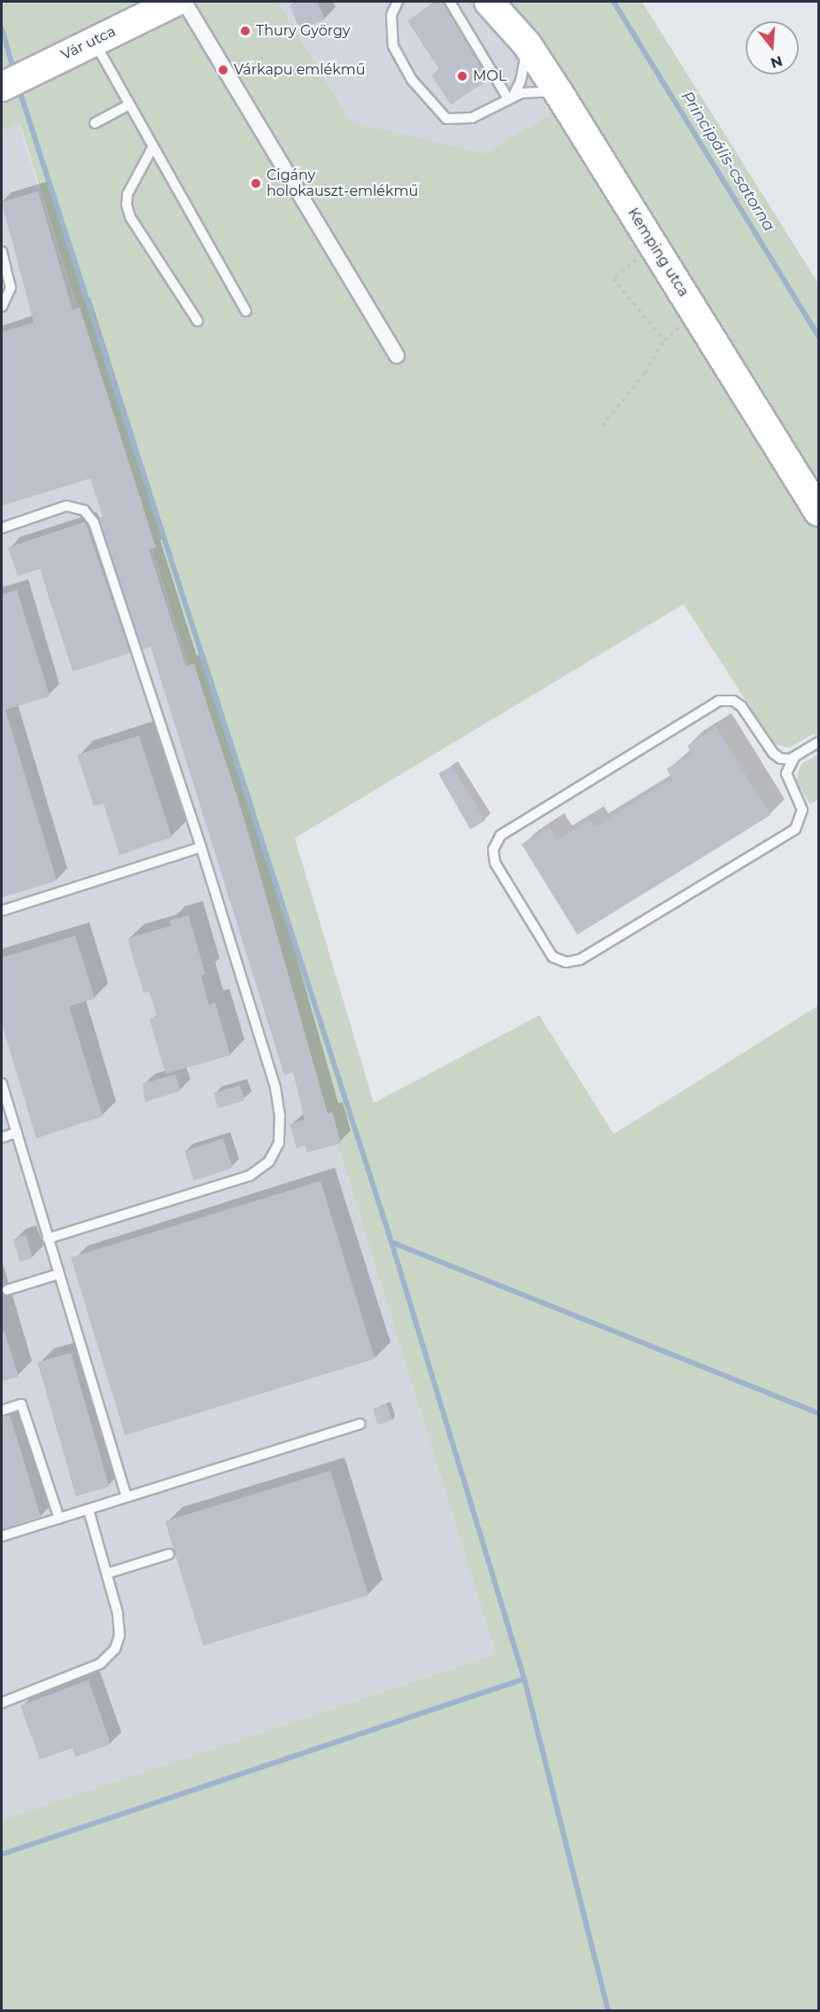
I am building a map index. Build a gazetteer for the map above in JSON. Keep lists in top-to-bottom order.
{
  "streets": {
    "main road": ["Vár utca", "Kemping utca"]
  },
  "water": ["Principális-csatorna"],
  "places": [
    "Thury György",
    "Várkapu emlékmű",
    "MOL",
    "Cigány holokauszt-emlékmű"
  ],
  "north": "bottom"
}
